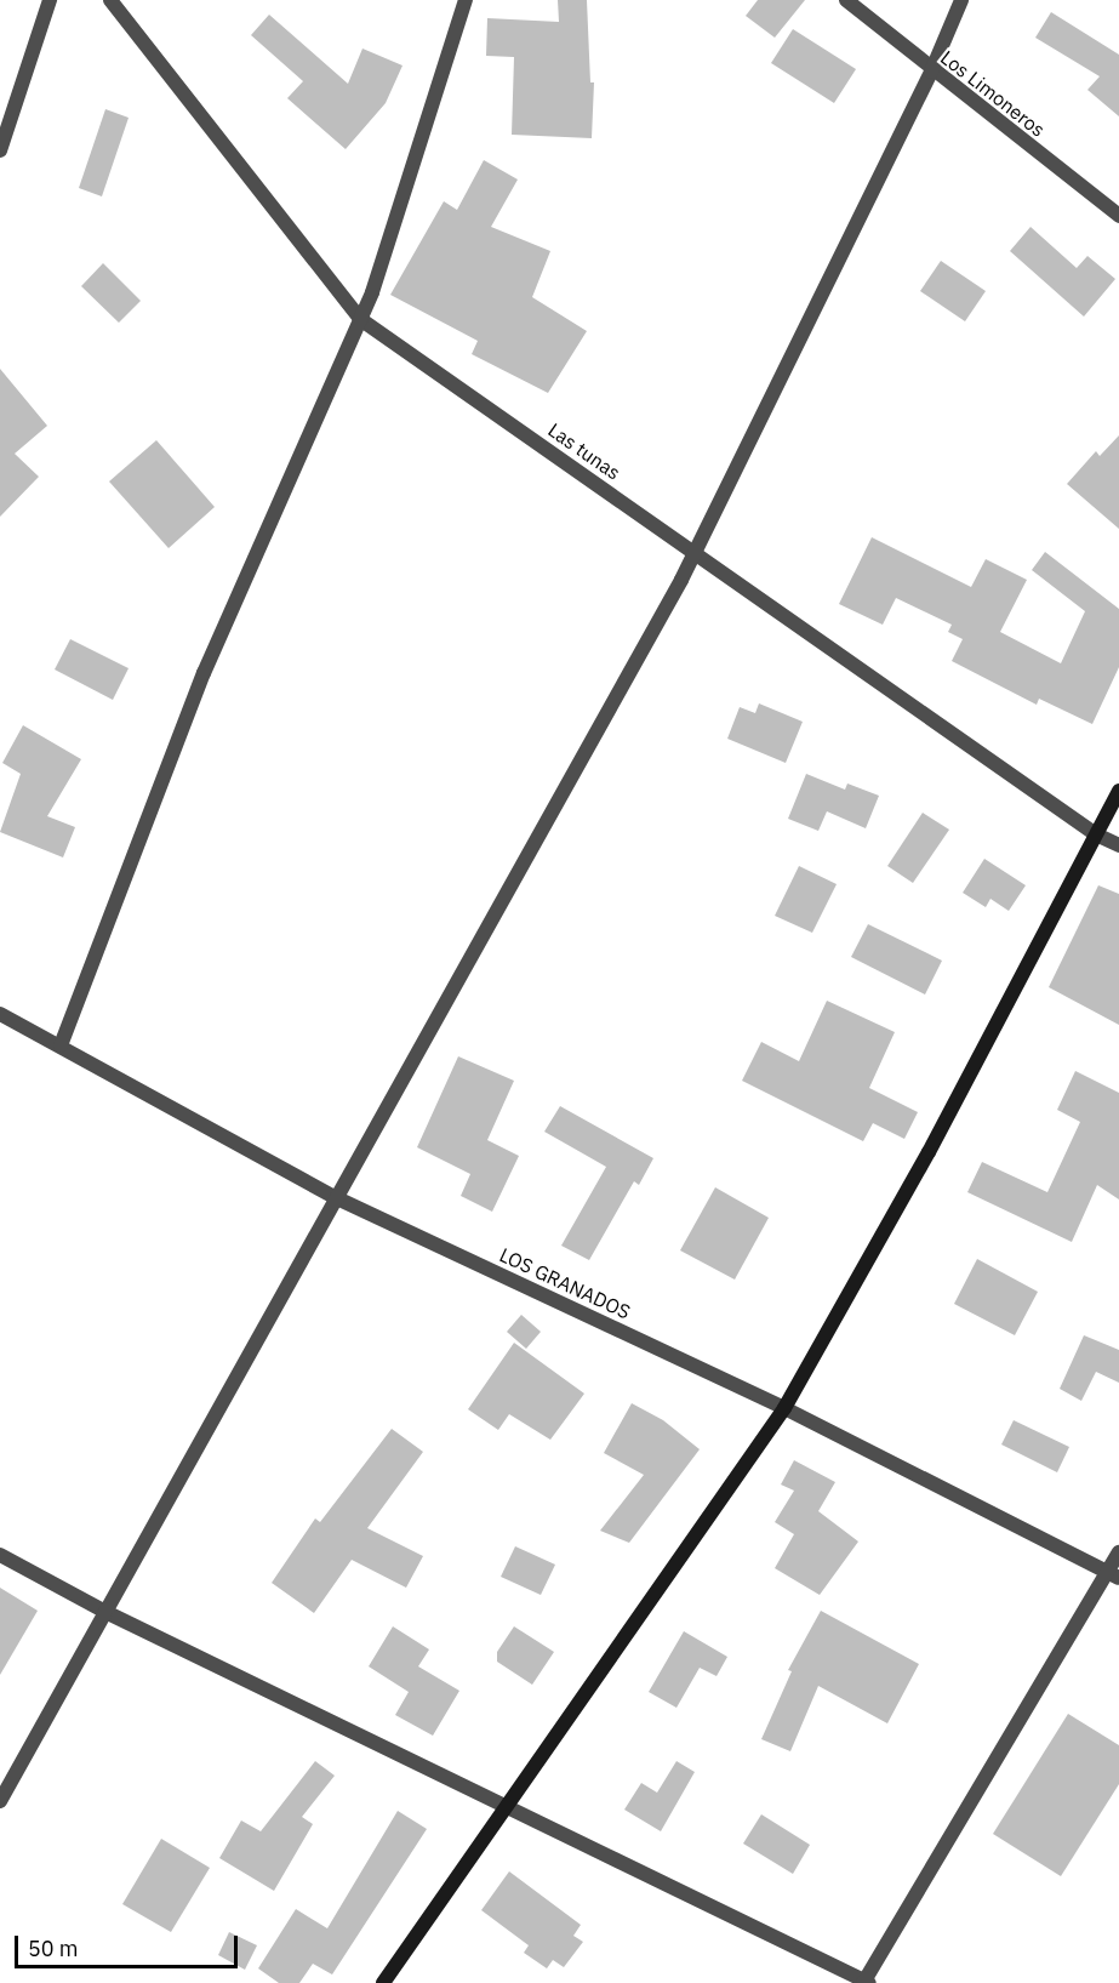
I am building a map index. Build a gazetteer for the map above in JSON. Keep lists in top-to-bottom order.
{
  "streets": {
    "street": ["Los Limoneros", "Las tunas", "LOS GRANADOS"]
  },
  "scale_bar": "50 m"
}
